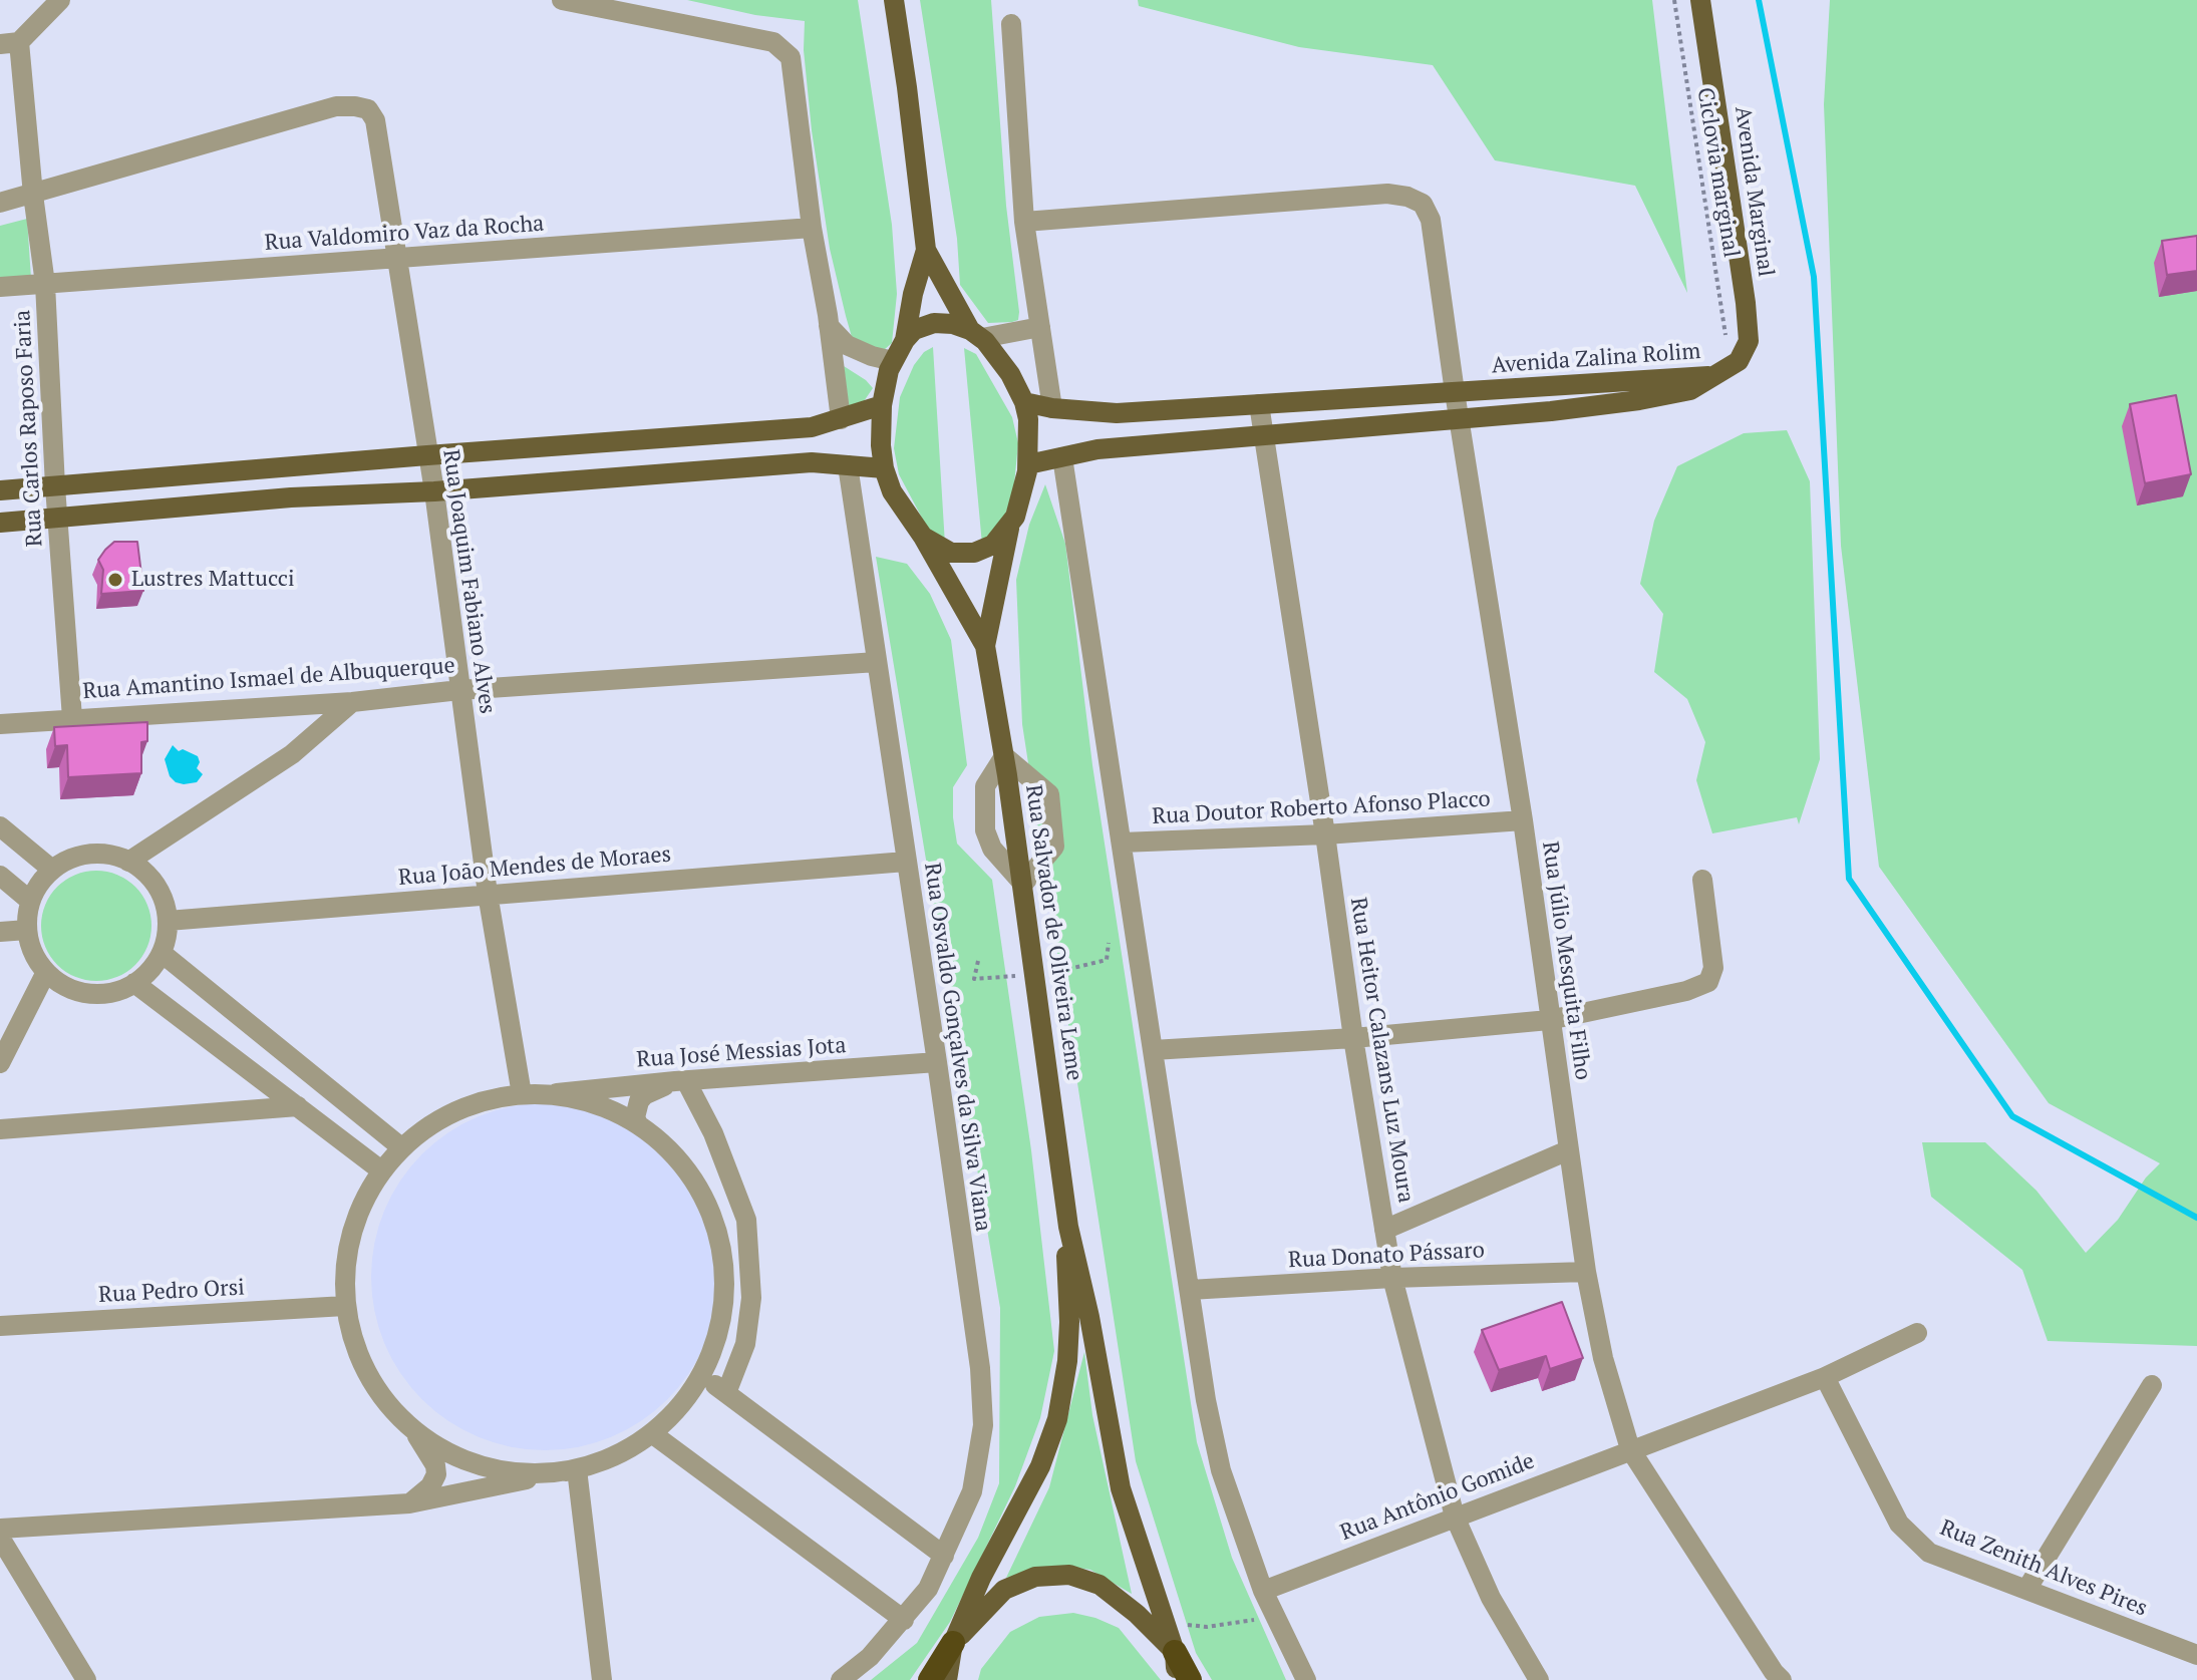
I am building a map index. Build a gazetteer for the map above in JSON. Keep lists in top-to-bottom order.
{
  "streets": {
    "main road": ["Avenida Marginal", "Avenida Zalina Rolim", "Rua Salvador de Oliveira Leme"],
    "street": [
      "Rua Valdomiro Vaz da Rocha",
      "Rua Carlos Raposo Faria",
      "Rua Joaquim Fabiano Alves",
      "Rua Amantino Ismael de Albuquerque",
      "Rua Doutor Roberto Afonso Placco",
      "Rua João Mendes de Moraes",
      "Rua Júlio Mesquita Filho",
      "Rua Osvaldo Gonçalves da Silva Viana",
      "Rua Heitor Calazans Luz Moura",
      "Rua José Messias Jota",
      "Rua Donato Pássaro",
      "Rua Pedro Orsi",
      "Rua Antônio Gomide",
      "Rua Zenith Alves Pires"
    ],
    "path": ["Ciclovia marginal"]
  },
  "crossings": [
    ["Avenida Marginal", "Avenida Zalina Rolim"],
    ["Rua Valdomiro Vaz da Rocha", "Rua Carlos Raposo Faria"],
    ["Rua Valdomiro Vaz da Rocha", "Rua Joaquim Fabiano Alves"],
    ["Avenida Zalina Rolim", "Rua Júlio Mesquita Filho"],
    ["Avenida Zalina Rolim", "Rua Heitor Calazans Luz Moura"],
    ["Rua Carlos Raposo Faria", "Rua Joaquim Fabiano Alves"],
    ["Rua Carlos Raposo Faria", "Rua Amantino Ismael de Albuquerque"],
    ["Rua Joaquim Fabiano Alves", "Rua Amantino Ismael de Albuquerque"],
    ["Rua Joaquim Fabiano Alves", "Rua João Mendes de Moraes"],
    ["Rua Amantino Ismael de Albuquerque", "Rua Osvaldo Gonçalves da Silva Viana"],
    ["Rua Doutor Roberto Afonso Placco", "Rua Júlio Mesquita Filho"],
    ["Rua Doutor Roberto Afonso Placco", "Rua Heitor Calazans Luz Moura"],
    ["Rua João Mendes de Moraes", "Rua Osvaldo Gonçalves da Silva Viana"],
    ["Rua Júlio Mesquita Filho", "Rua Donato Pássaro"],
    ["Rua Júlio Mesquita Filho", "Rua Antônio Gomide"],
    ["Rua Osvaldo Gonçalves da Silva Viana", "Rua José Messias Jota"],
    ["Rua Heitor Calazans Luz Moura", "Rua Donato Pássaro"],
    ["Rua Heitor Calazans Luz Moura", "Rua Antônio Gomide"],
    ["Rua Antônio Gomide", "Rua Zenith Alves Pires"]
  ],
  "places": ["Lustres Mattucci"]
}
